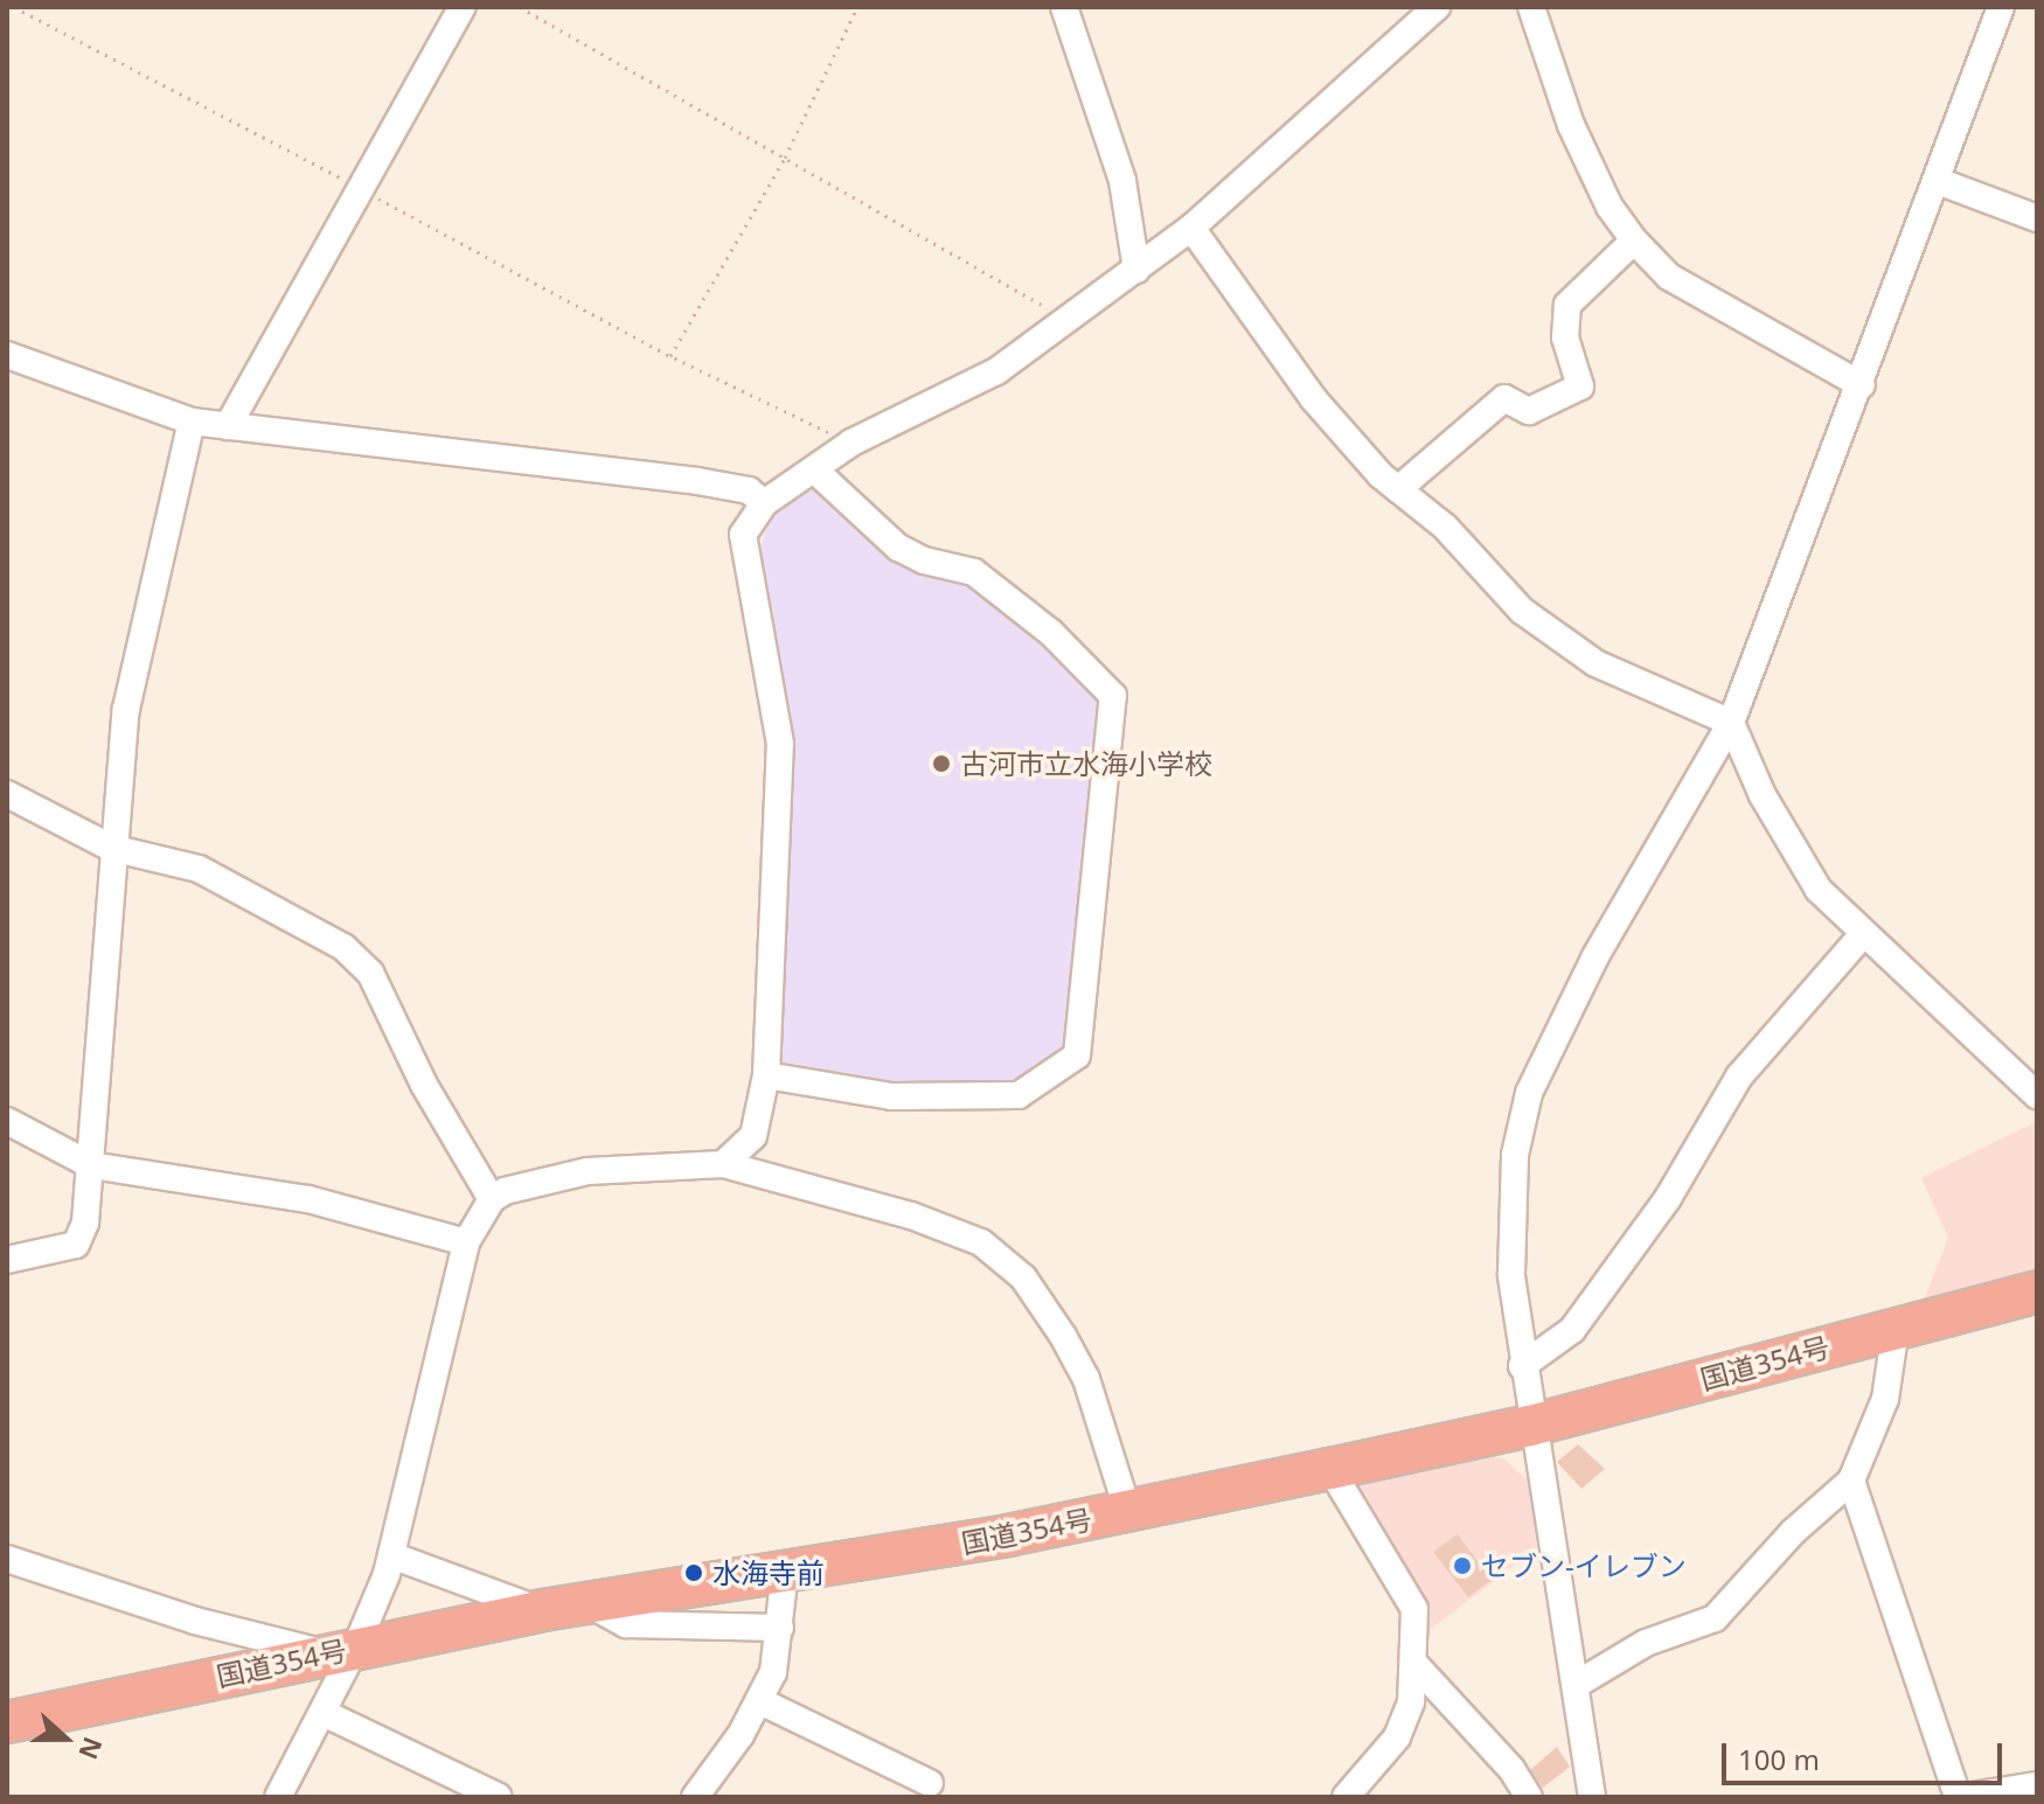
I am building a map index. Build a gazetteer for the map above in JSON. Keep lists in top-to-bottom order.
{
  "streets": {
    "highway": ["国道354号"]
  },
  "places": ["古河市立水海小学校", "セブン-イレブン", "水海寺前"],
  "scale_bar": "100 m",
  "north": "right"
}
